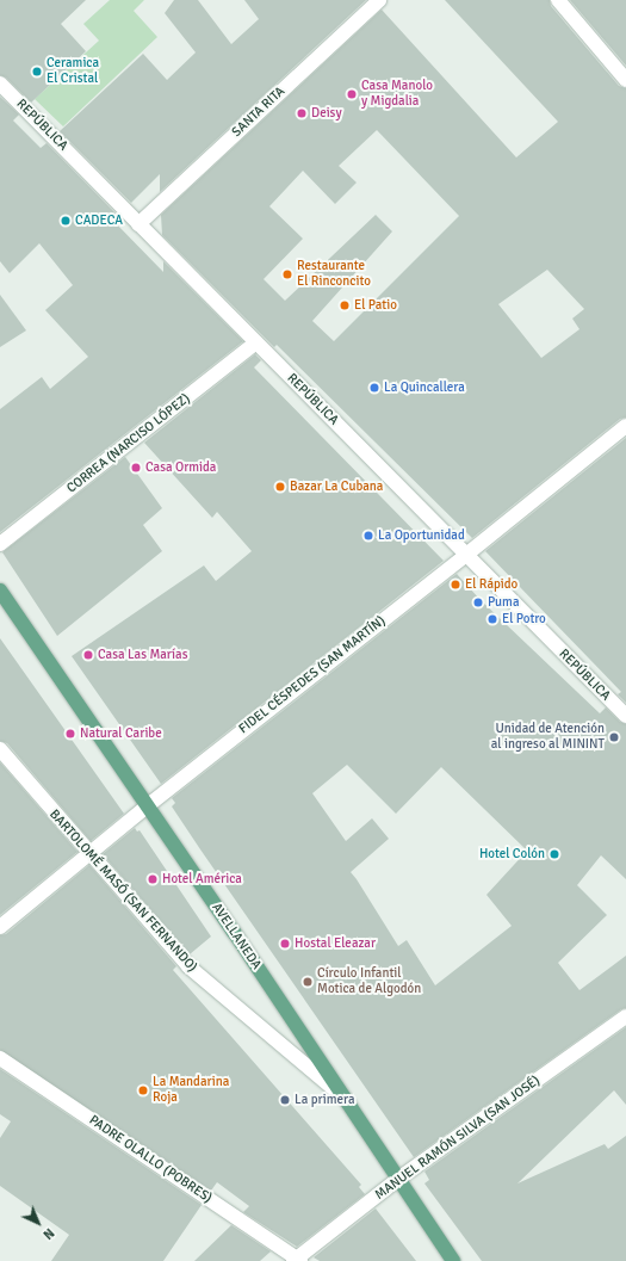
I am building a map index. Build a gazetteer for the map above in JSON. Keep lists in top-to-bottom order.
{
  "streets": {
    "main road": ["AVELLANEDA"],
    "street": [
      "SANTA RITA",
      "REPÚBLICA",
      "CORREA (NARCISO LÓPEZ)",
      "FIDEL CÉSPEDES (SAN MARTÍN)",
      "BARTOLOMÉ MASÓ (SAN FERNANDO)",
      "MANUEL RAMÓN SILVA (SAN JOSÉ)",
      "PADRE OLALLO (POBRES)"
    ]
  },
  "crossings": [
    ["SANTA RITA", "REPÚBLICA"],
    ["REPÚBLICA", "CORREA (NARCISO LÓPEZ)"],
    ["REPÚBLICA", "FIDEL CÉSPEDES (SAN MARTÍN)"],
    ["FIDEL CÉSPEDES (SAN MARTÍN)", "BARTOLOMÉ MASÓ (SAN FERNANDO)"],
    ["FIDEL CÉSPEDES (SAN MARTÍN)", "AVELLANEDA"],
    ["BARTOLOMÉ MASÓ (SAN FERNANDO)", "AVELLANEDA"],
    ["AVELLANEDA", "MANUEL RAMÓN SILVA (SAN JOSÉ)"],
    ["MANUEL RAMÓN SILVA (SAN JOSÉ)", "PADRE OLALLO (POBRES)"]
  ],
  "places": [
    "Ceramica El Cristal",
    "Casa Manolo y Migdalia",
    "Deisy",
    "CADECA",
    "Restaurante El Rinconcito",
    "El Patio",
    "La Quincallera",
    "Casa Ormida",
    "Bazar La Cubana",
    "La Oportunidad",
    "El Rápido",
    "Puma",
    "El Potro",
    "Casa Las Marías",
    "Natural Caribe",
    "Unidad de Atención al ingreso al MININT",
    "Hotel Colón",
    "Hotel América",
    "Hostal Eleazar",
    "Círculo Infantil Motica de Algodón",
    "La Mandarina Roja",
    "La primera"
  ],
  "north": "bottom right"
}
